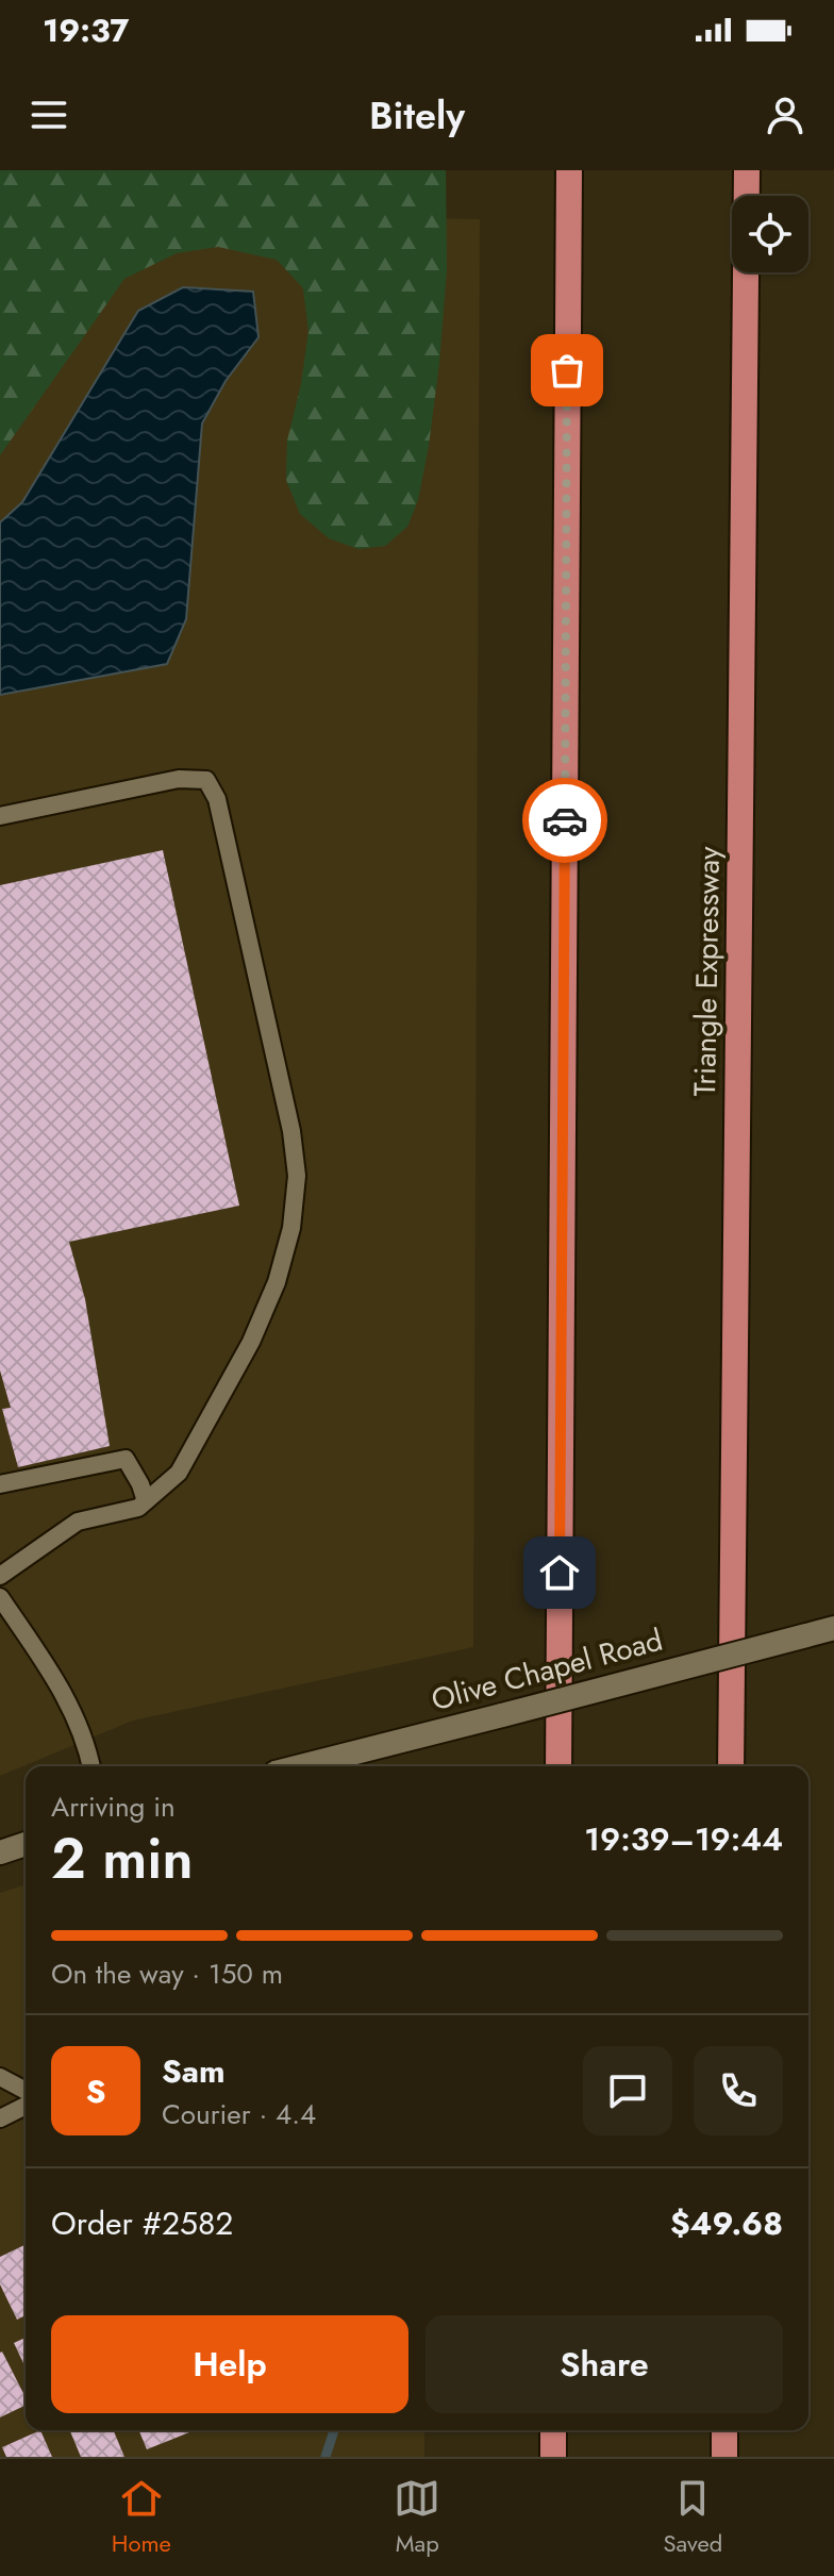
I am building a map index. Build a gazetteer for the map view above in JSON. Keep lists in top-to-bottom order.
{
  "streets": {
    "highway": ["Triangle Expressway"],
    "main road": ["Olive Chapel Road"]
  },
  "page": {
    "status": "19:37",
    "header": "Bitely",
    "heading": ["2 min", "Arriving in", "19:39–19:44"],
    "panel": [
      "Sam",
      "Courier · 4.4",
      "Order #2582",
      "$49.68"
    ],
    "bar": "On the way · 150 m",
    "round": "S",
    "buttons": ["Help", "Share"],
    "tabs": ["Home", "Map", "Saved"]
  }
}
